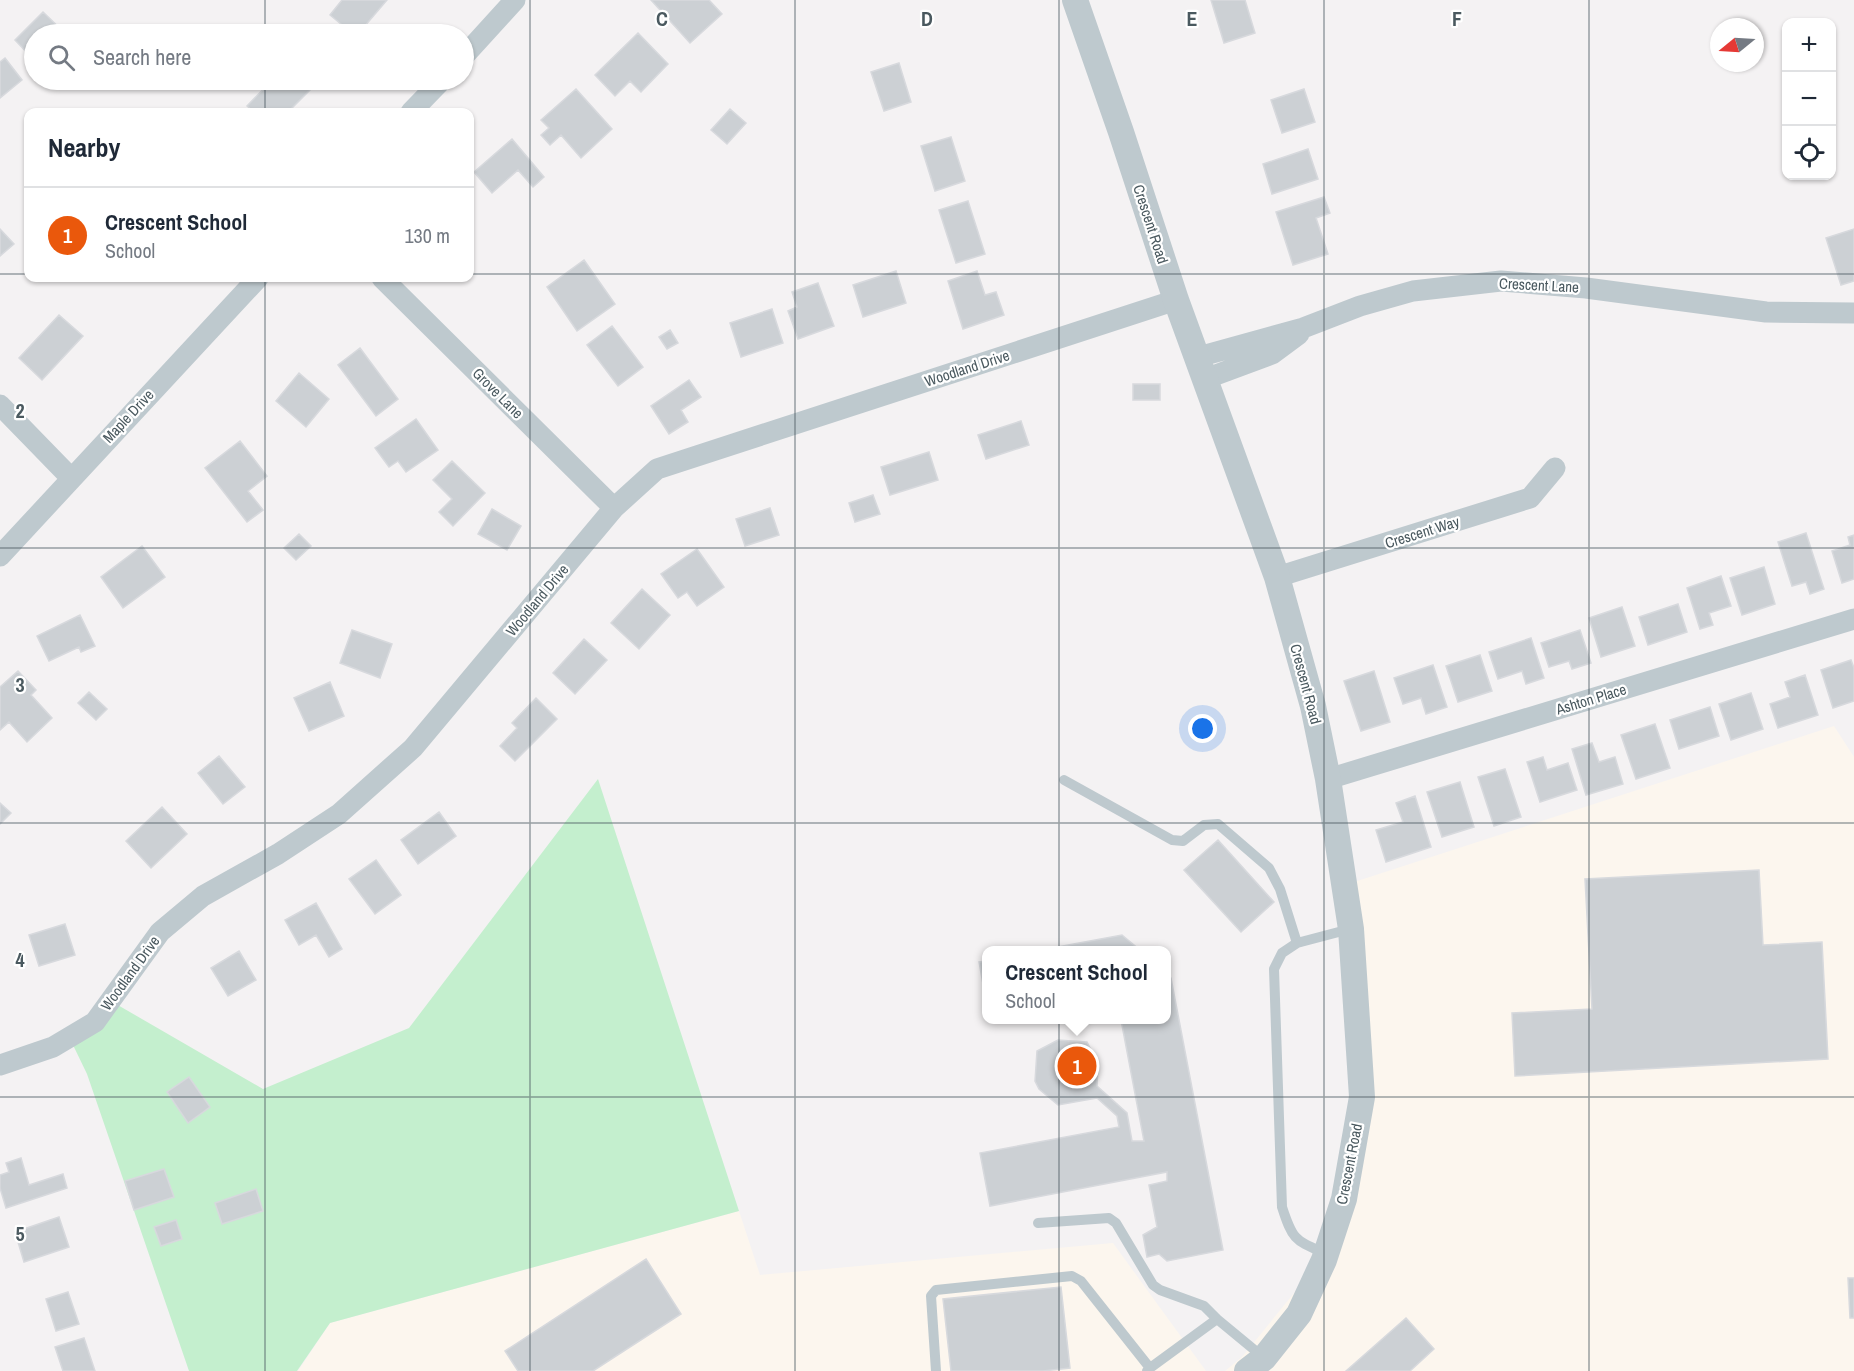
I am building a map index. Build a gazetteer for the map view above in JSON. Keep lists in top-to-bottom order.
{
  "streets": {
    "street": [
      "Crescent Road",
      "Crescent Lane",
      "Woodland Drive",
      "Grove Lane",
      "Maple Drive",
      "Crescent Way",
      "Ashton Place"
    ]
  },
  "crossings": [
    ["Crescent Road", "Crescent Lane"],
    ["Crescent Road", "Woodland Drive"],
    ["Crescent Road", "Crescent Way"],
    ["Crescent Road", "Ashton Place"],
    ["Woodland Drive", "Grove Lane"]
  ],
  "north": "left",
  "page": {
    "map_buttons": ["+", "−"],
    "search": "Search here",
    "heading": "Nearby",
    "list": [
      {
        "mark": "1",
        "name": "Crescent School",
        "note": "School",
        "value": "130 m"
      }
    ],
    "popup": ["Crescent School", "School"],
    "pins": "1"
  },
  "grid": {
    "columns": [
      "C",
      "D",
      "E",
      "F"
    ],
    "rows": [
      "2",
      "3",
      "4",
      "5"
    ]
  }
}
